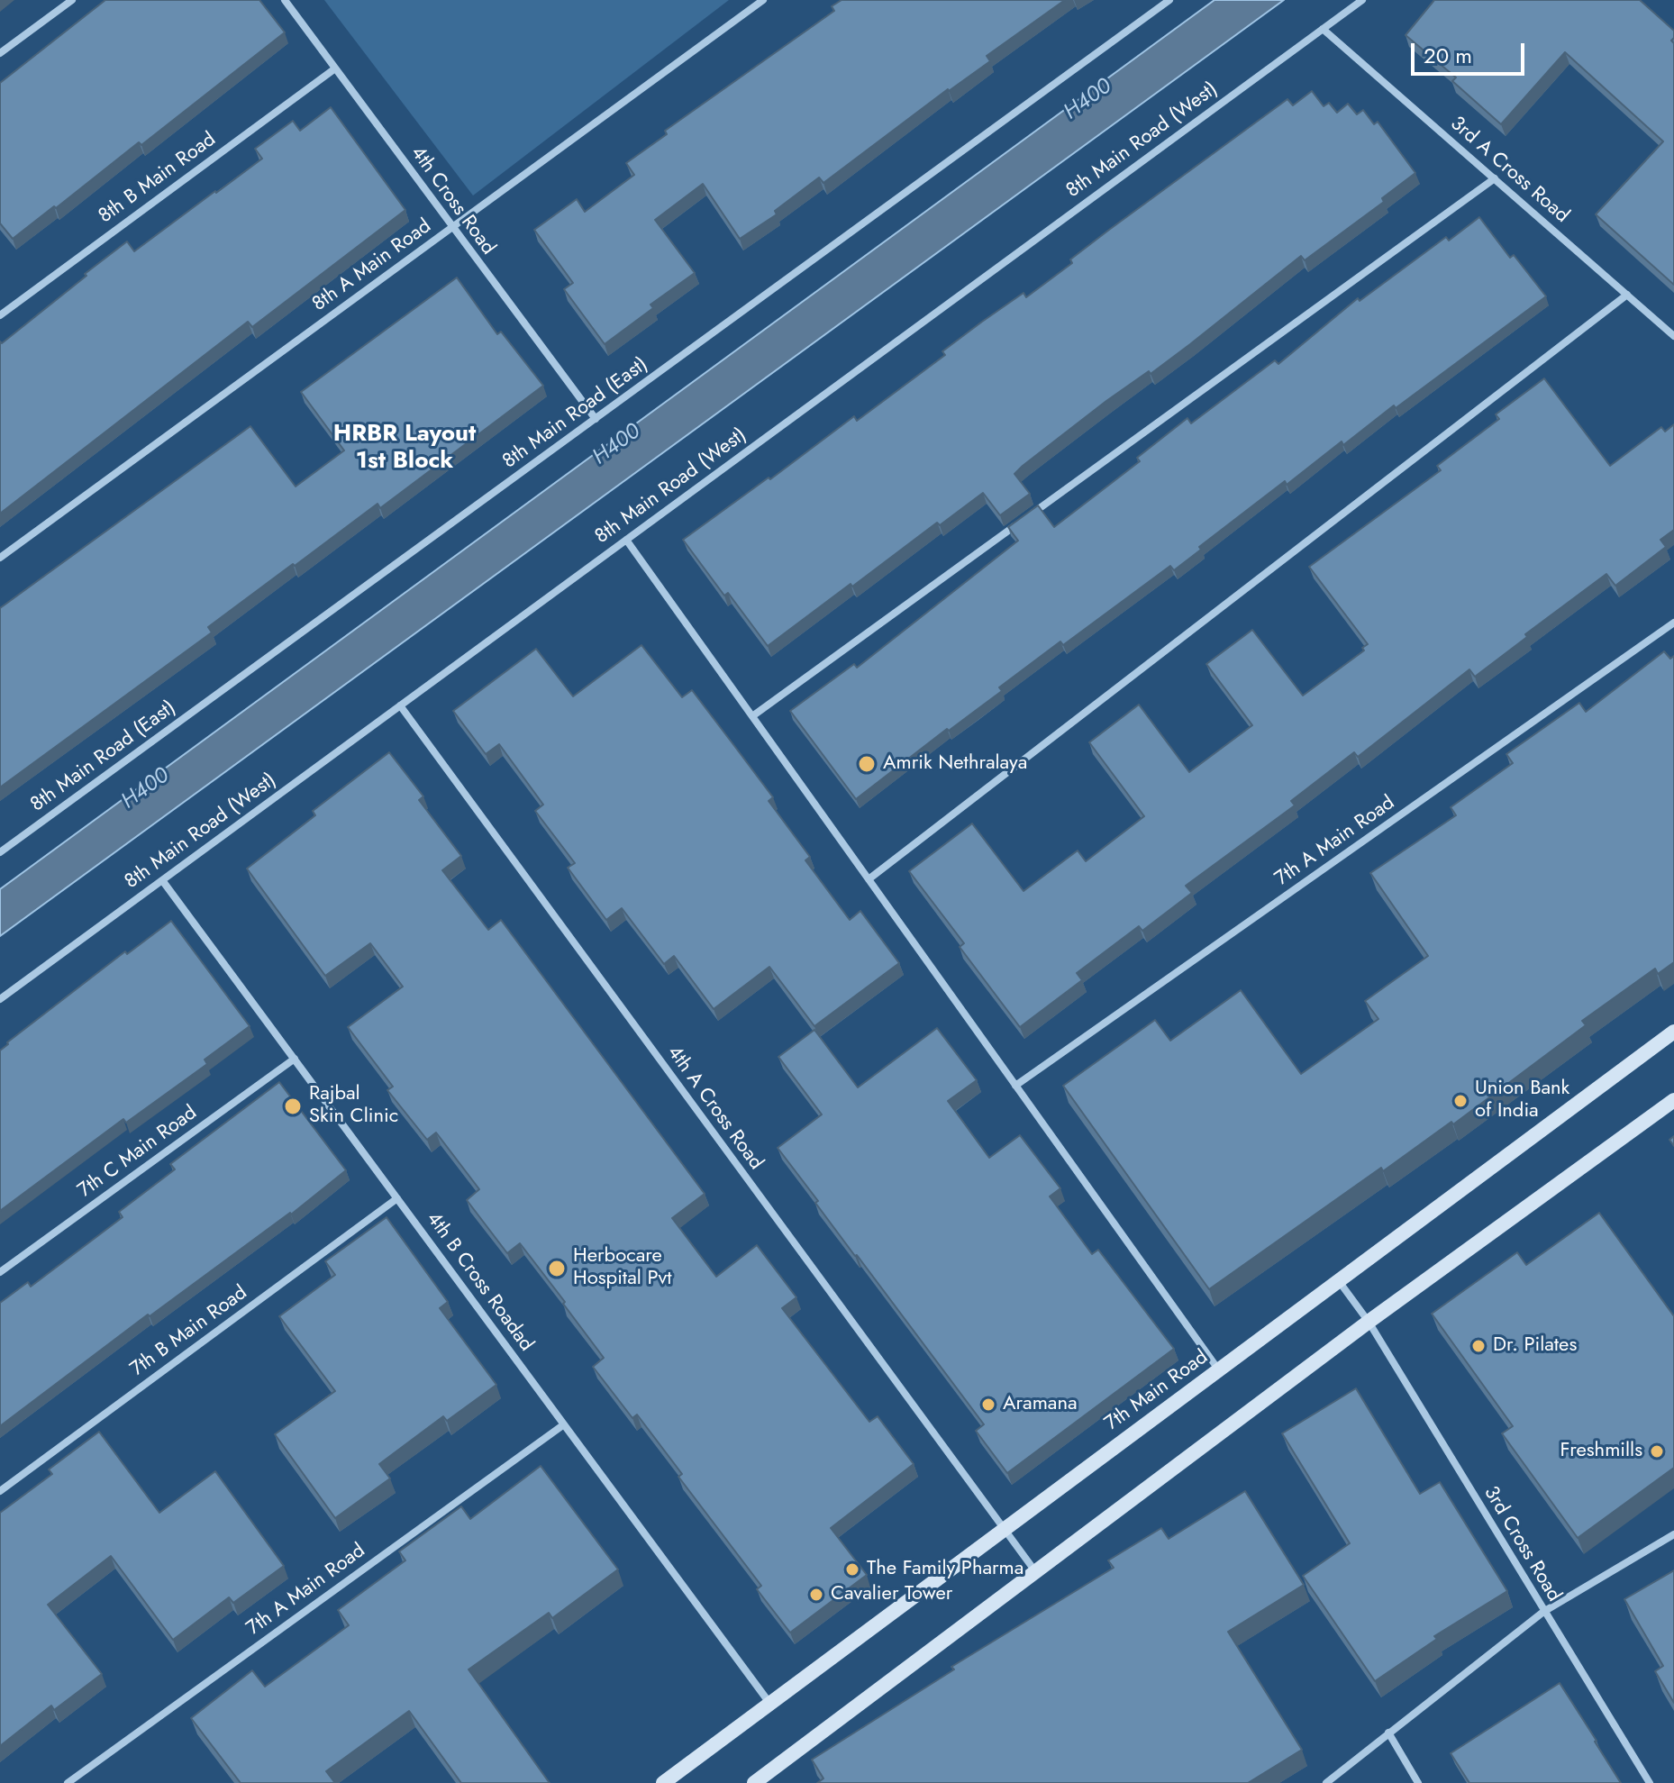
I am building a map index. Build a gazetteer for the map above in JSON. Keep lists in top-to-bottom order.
{
  "streets": {
    "main road": ["7th Main Road"],
    "street": [
      "8th Main Road (West)",
      "3rd A Cross Road",
      "8th B Main Road",
      "4th Cross Road",
      "8th A Main Road",
      "8th Main Road (East)",
      "7th A Main Road",
      "4th A Cross Road",
      "7th C Main Road",
      "4th B Cross Roadad",
      "7th B Main Road",
      "3rd Cross Road"
    ]
  },
  "crossings": [
    ["8th Main Road (West)", "3rd A Cross Road"],
    ["8th Main Road (West)", "4th A Cross Road"],
    ["8th Main Road (West)", "4th B Cross Roadad"],
    ["8th B Main Road", "4th Cross Road"],
    ["4th Cross Road", "8th A Main Road"],
    ["4th Cross Road", "8th Main Road (East)"],
    ["7th A Main Road", "4th B Cross Roadad"],
    ["4th A Cross Road", "7th Main Road"],
    ["7th C Main Road", "4th B Cross Roadad"],
    ["4th B Cross Roadad", "7th B Main Road"],
    ["4th B Cross Roadad", "7th Main Road"],
    ["7th Main Road", "3rd Cross Road"]
  ],
  "districts": ["HRBR Layout 1st Block"],
  "water": ["H400"],
  "places": [
    "Amrik Nethralaya",
    "Union Bank of India",
    "Rajbal Skin Clinic",
    "Herbocare Hospital Pvt",
    "Dr. Pilates",
    "Aramana",
    "Freshmills",
    "The Family Pharma",
    "Cavalier Tower"
  ],
  "scale_bar": "20 m"
}
